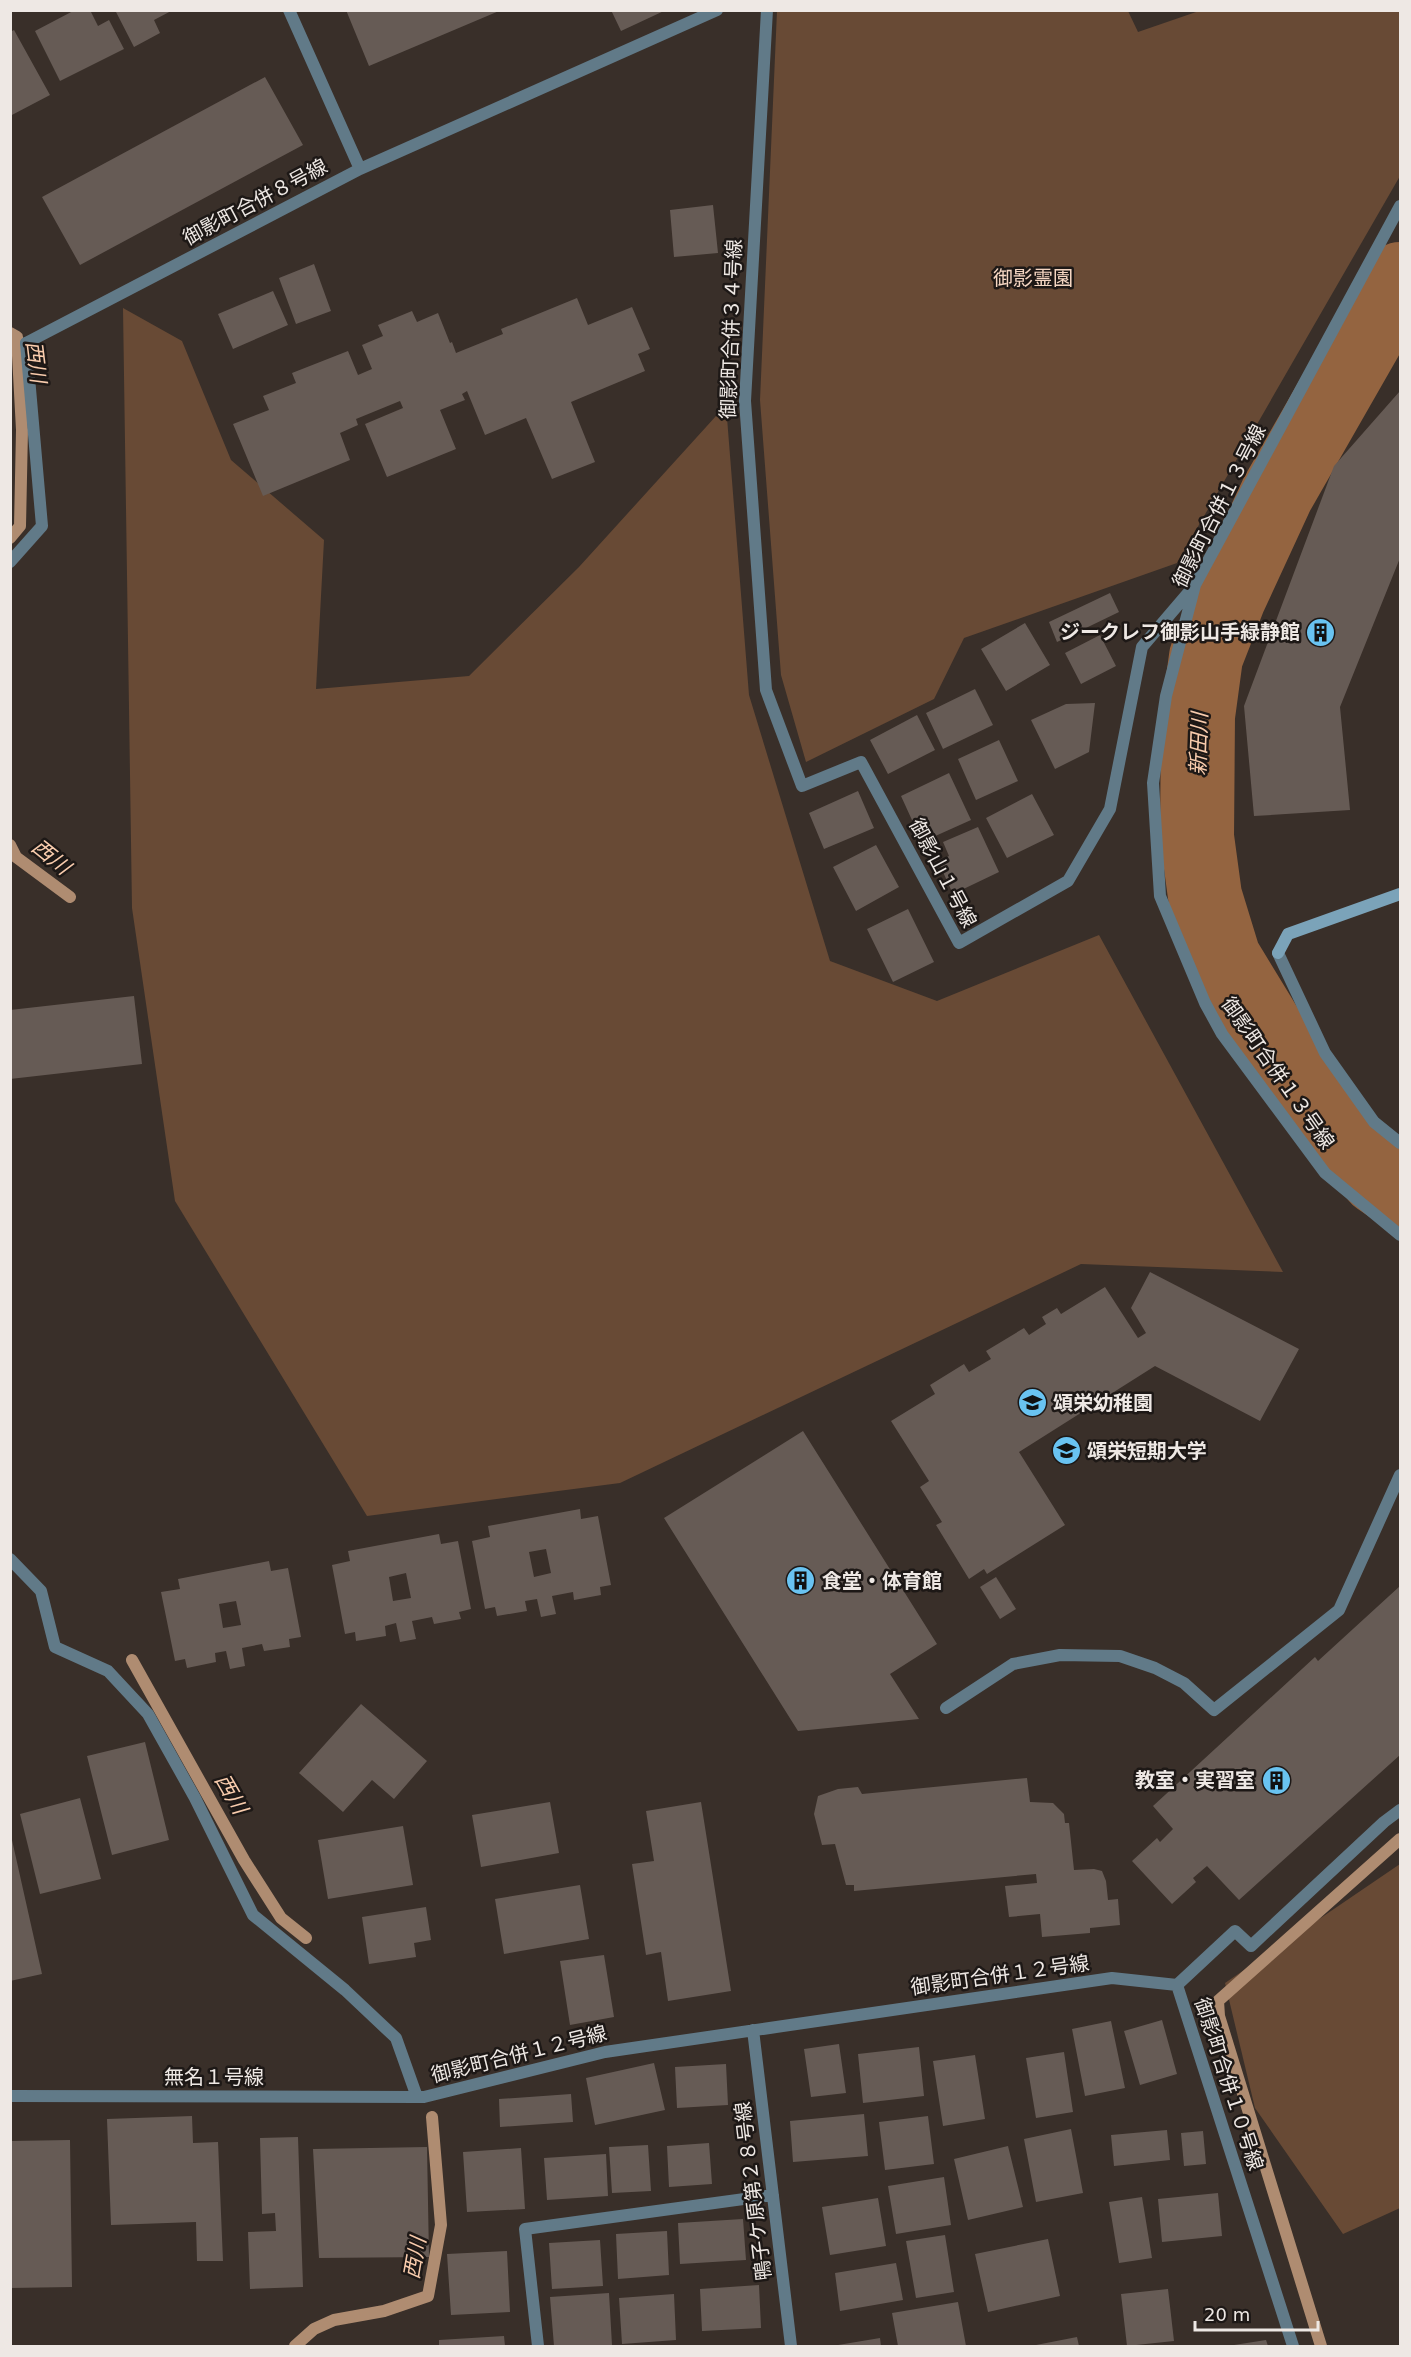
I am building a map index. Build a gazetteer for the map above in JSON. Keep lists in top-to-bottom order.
{
  "streets": {
    "street": [
      "御影町合併８号線",
      "御影町合併３４号線",
      "御影町合併１３号線",
      "御影山１号線",
      "御影町合併１２号線",
      "無名１号線",
      "御影町合併１０号線",
      "鴨子ケ原第２８号線"
    ]
  },
  "crossings": [
    ["御影町合併３４号線", "御影山１号線"],
    ["御影町合併１３号線", "御影山１号線"],
    ["御影町合併１２号線", "無名１号線"],
    ["御影町合併１２号線", "御影町合併１０号線"],
    ["御影町合併１２号線", "鴨子ケ原第２８号線"]
  ],
  "water": ["西川", "新田川"],
  "parks": ["御影霊園"],
  "places": {
    "building": ["ジークレフ御影山手緑静館", "食堂・体育館", "教室・実習室"],
    "school or university": ["頌栄幼稚園", "頌栄短期大学"]
  },
  "scale_bar": "20 m"
}
